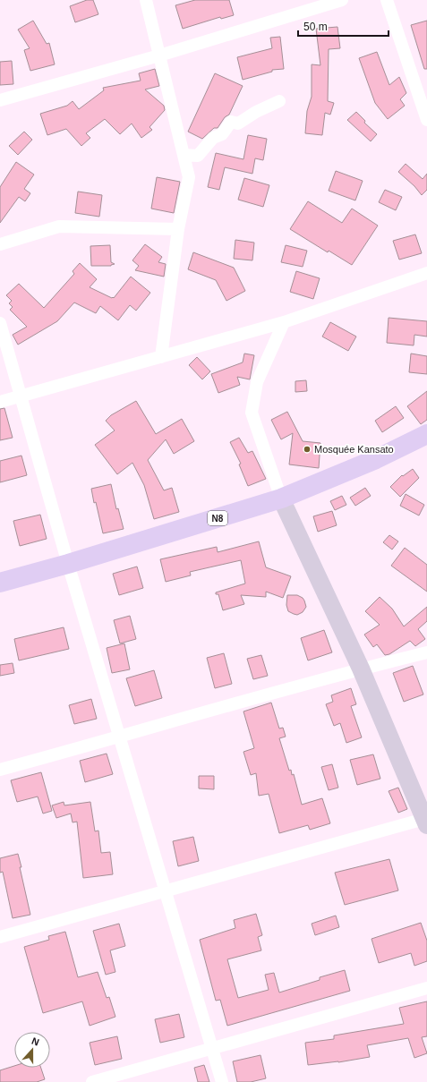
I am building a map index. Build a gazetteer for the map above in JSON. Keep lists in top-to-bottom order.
{
  "streets": {
    "main road": ["N8"]
  },
  "places": ["Mosquée Kansato"],
  "scale_bar": "50 m",
  "north": "top"
}
